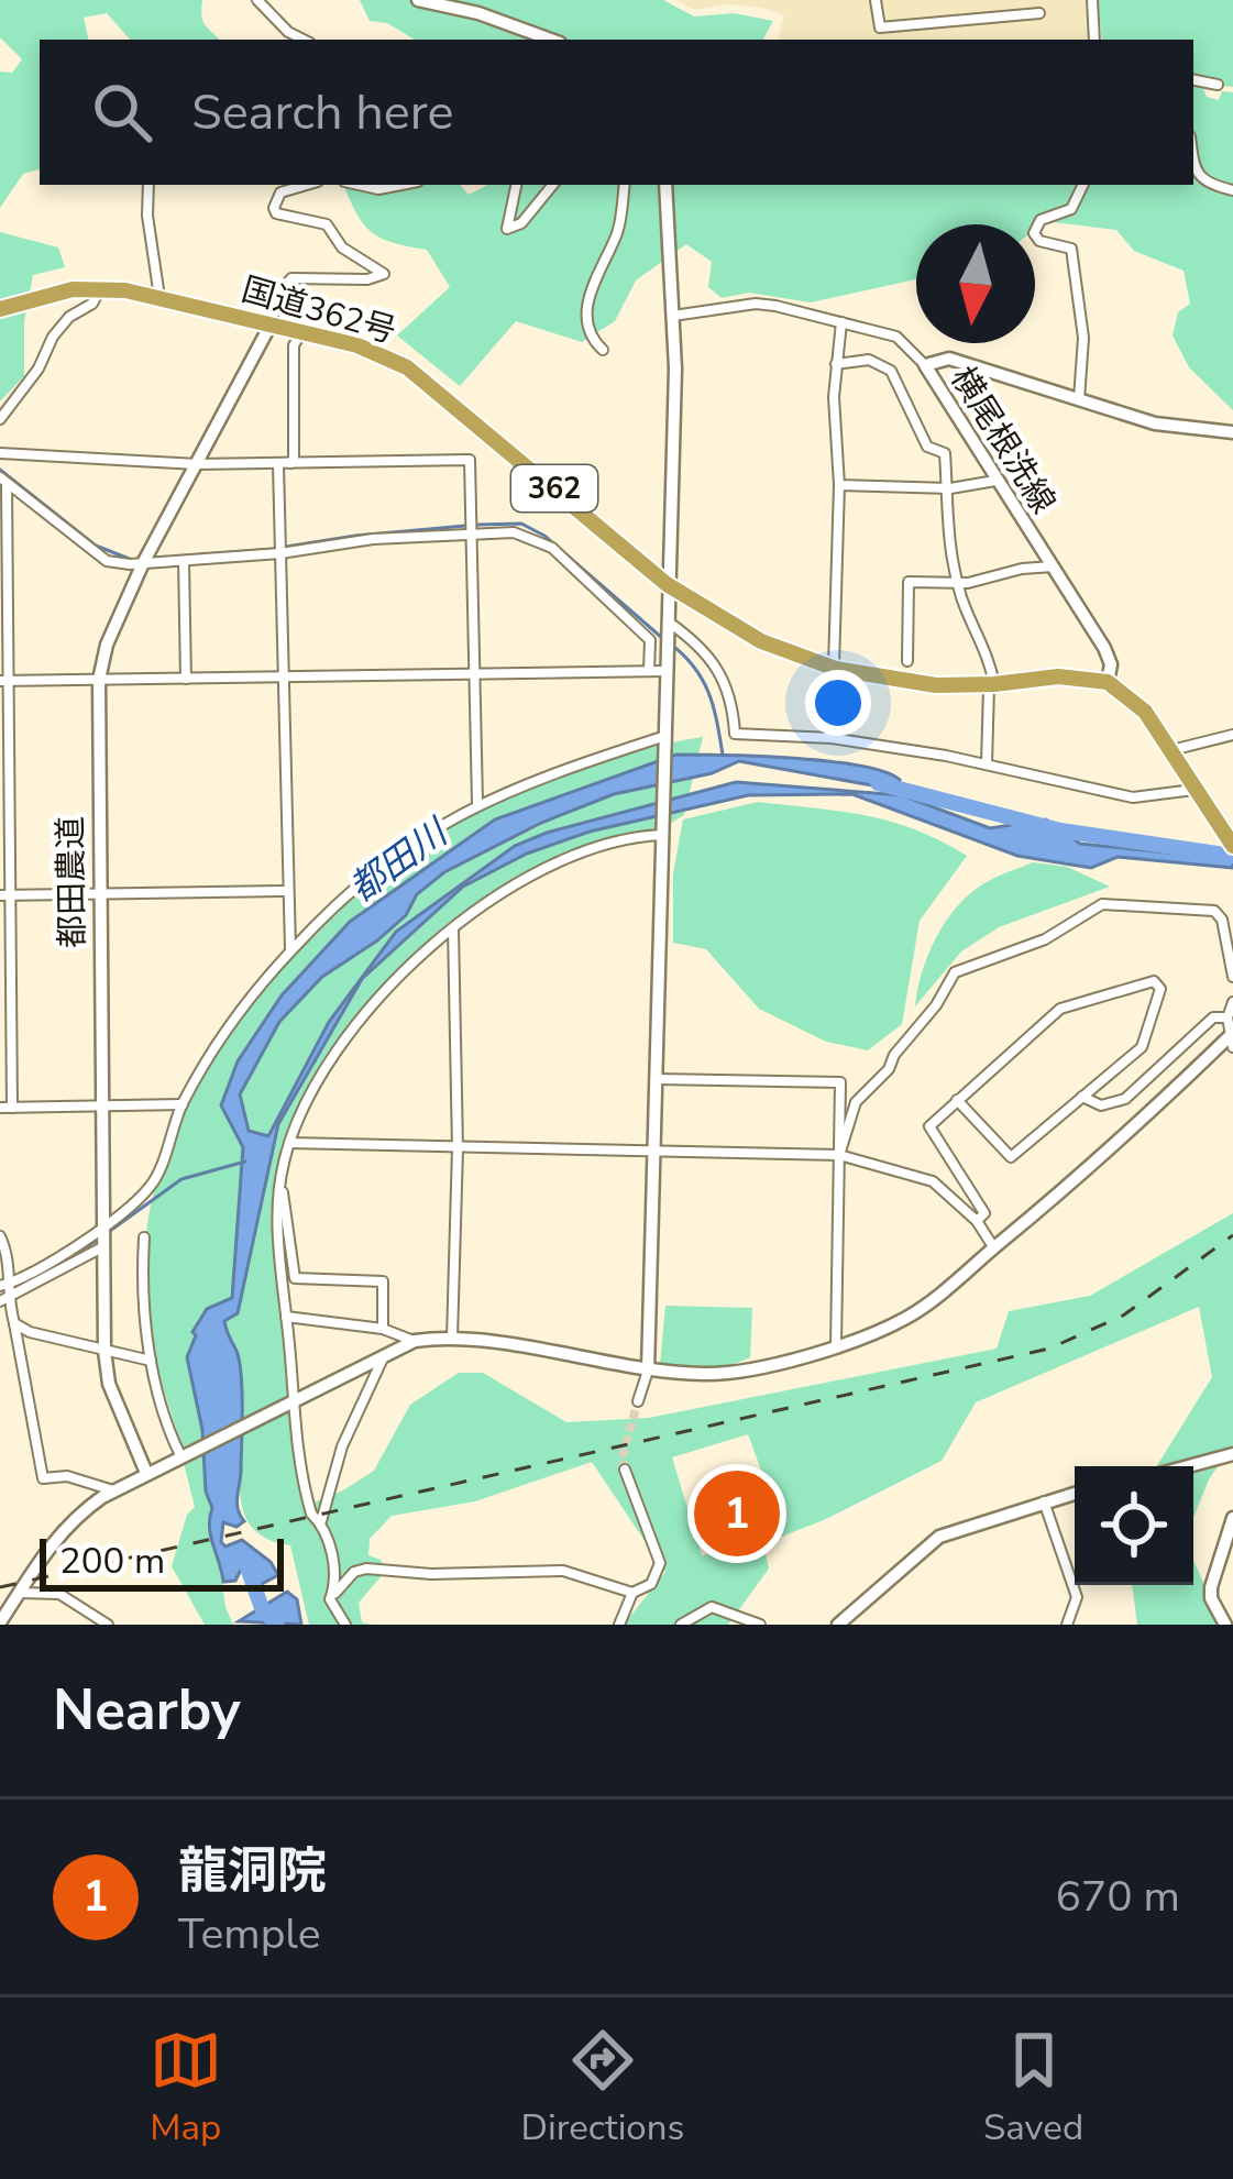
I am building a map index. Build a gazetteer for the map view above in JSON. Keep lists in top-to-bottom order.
{
  "streets": {
    "highway": ["国道362号", "362"],
    "street": ["横尾根洗線", "都田農道"]
  },
  "crossings": [
    ["国道362号", "横尾根洗線"],
    ["国道362号", "都田農道"]
  ],
  "water": ["都田川"],
  "scale_bar": "200 m",
  "north": "bottom",
  "page": {
    "search": "Search here",
    "pins": "1",
    "scale": "200 m",
    "heading": "Nearby",
    "list": [
      {
        "mark": "1",
        "name": "龍洞院",
        "note": "Temple",
        "value": "670 m"
      }
    ],
    "nav": ["Map", "Directions", "Saved"]
  }
}
